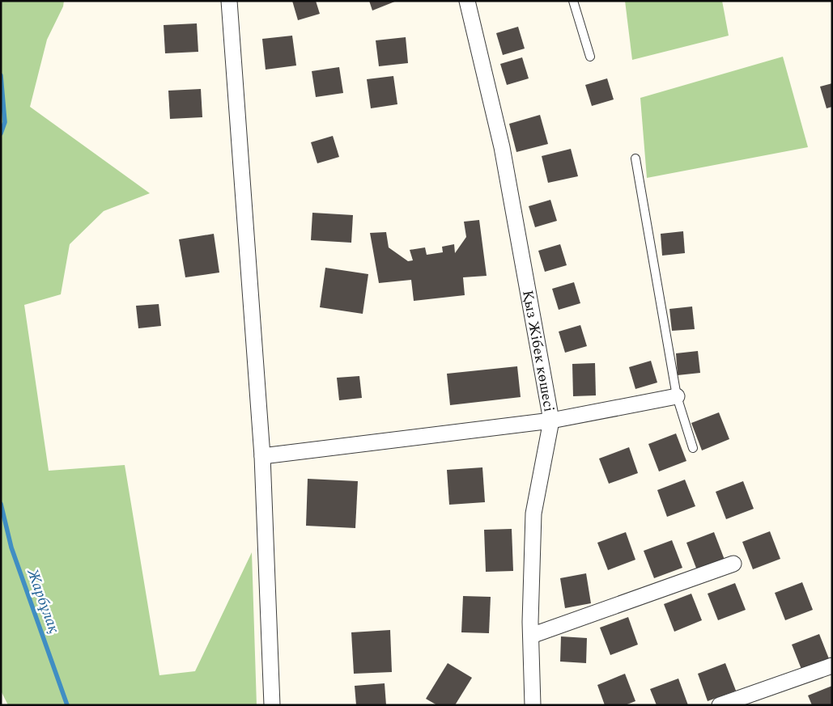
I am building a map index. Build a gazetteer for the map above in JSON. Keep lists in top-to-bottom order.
{
  "streets": {
    "street": ["Қыз Жібек көшесі"]
  },
  "water": ["Жарбұлақ"]
}
